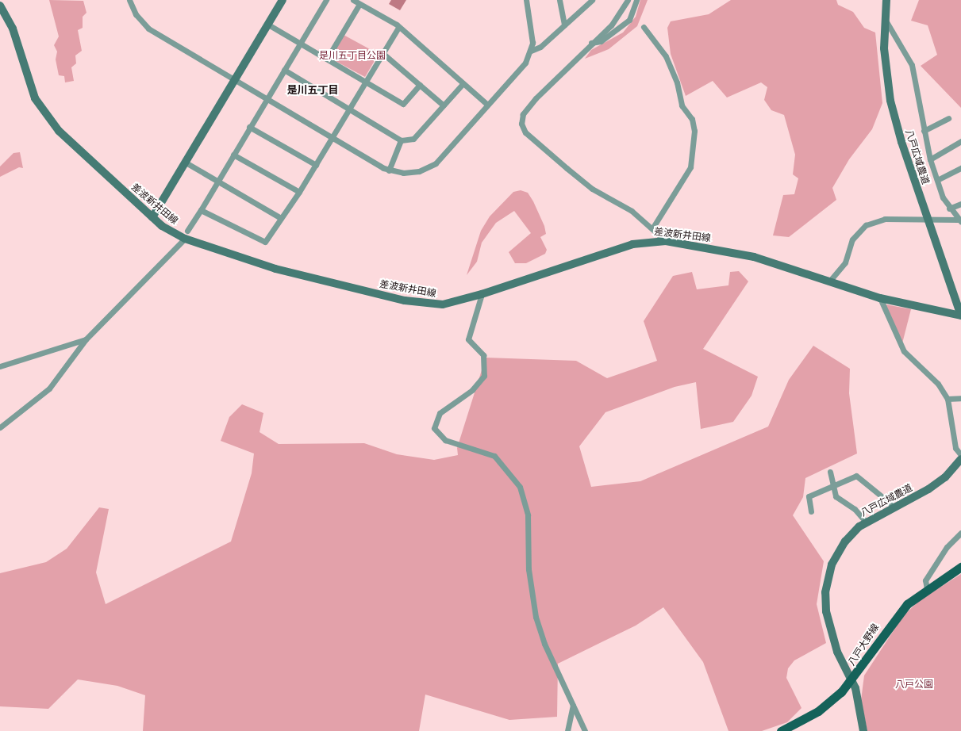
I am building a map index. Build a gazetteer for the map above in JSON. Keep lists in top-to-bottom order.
{
  "streets": {
    "main road": ["八戸広域農道", "差波新井田線", "八戸大野線"]
  },
  "crossings": [
    ["八戸広域農道", "差波新井田線"],
    ["八戸広域農道", "八戸大野線"]
  ],
  "districts": ["是川五丁目"],
  "parks": ["是川五丁目公園", "八戸公園"]
}
